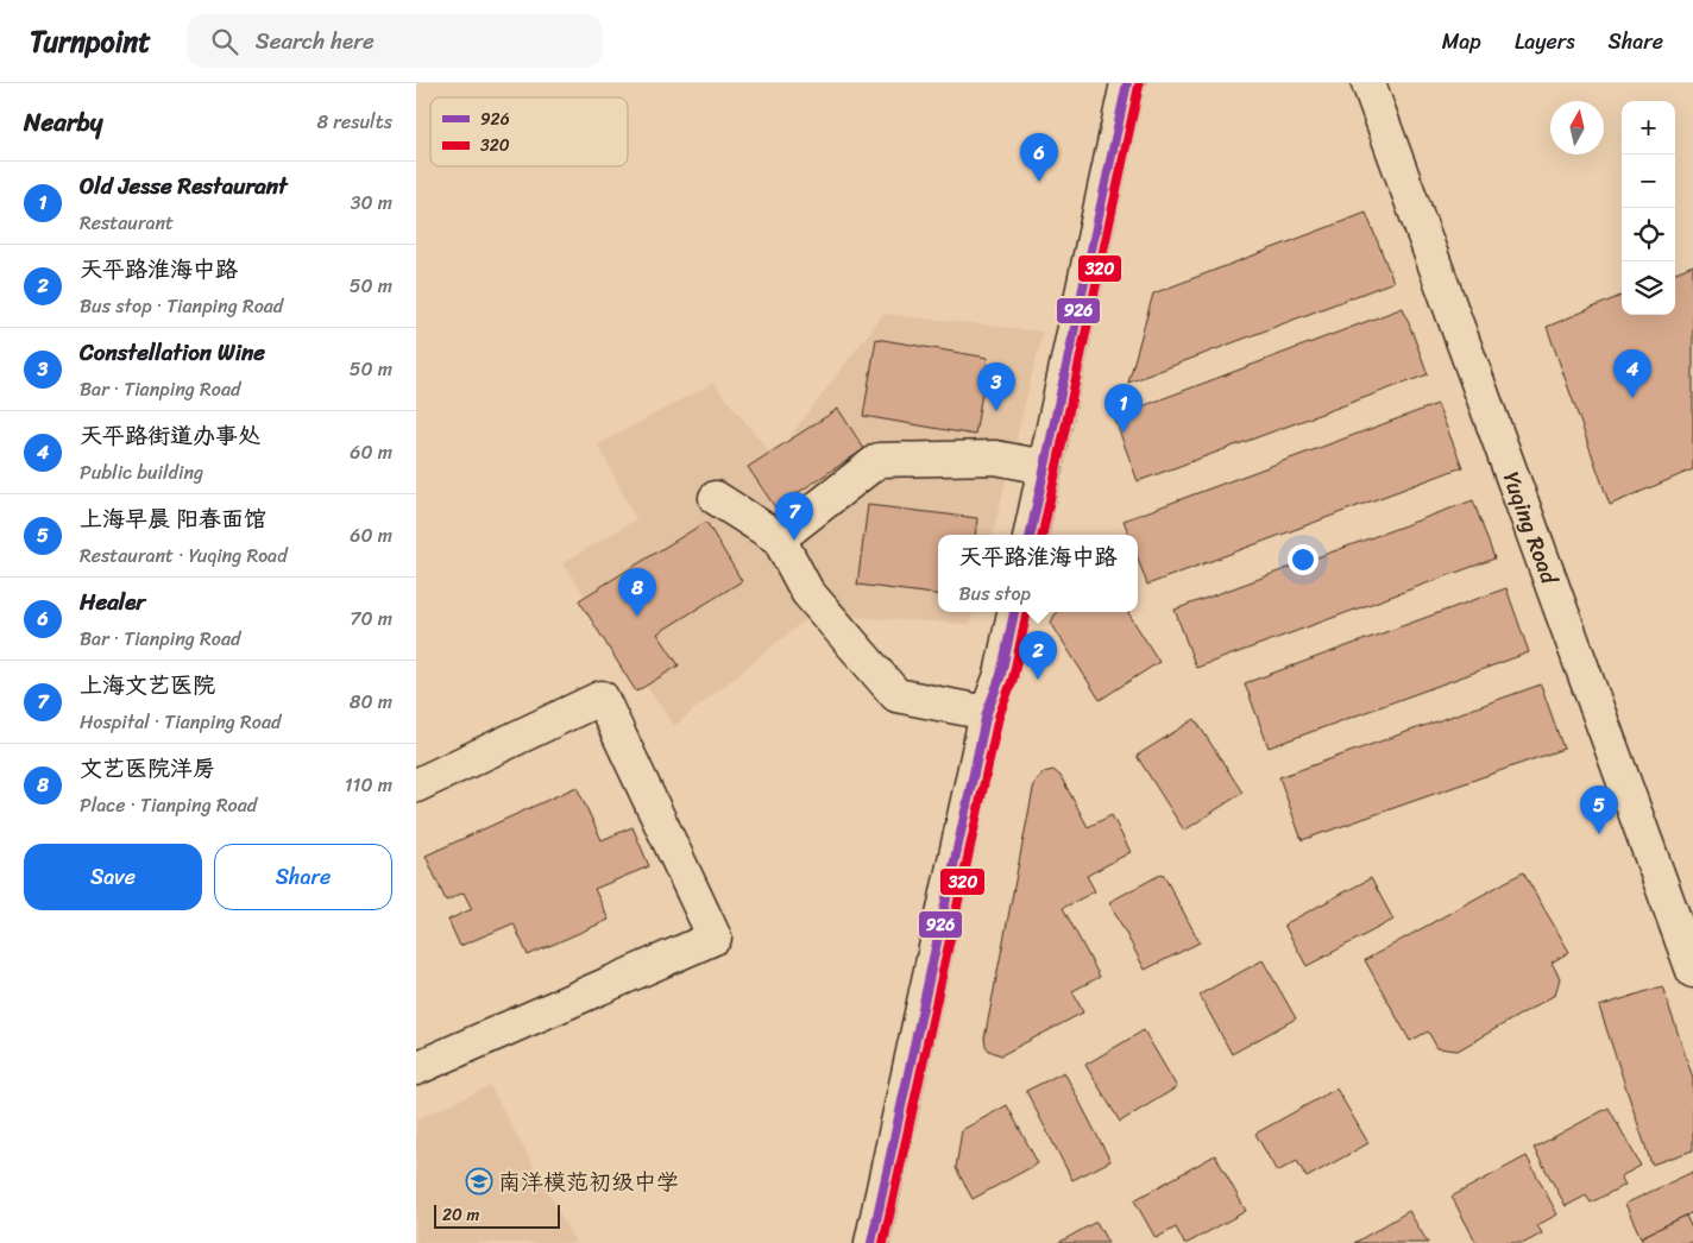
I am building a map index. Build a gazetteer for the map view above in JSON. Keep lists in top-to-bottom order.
{
  "streets": {
    "street": ["Yuqing Road"]
  },
  "places": {
    "school or university": ["南洋模范初级中学"]
  },
  "lines": ["transit line 926", "transit line 320"],
  "legend": ["926", "320"],
  "scale_bar": "20 m",
  "north": "top",
  "page": {
    "header": "Turnpoint",
    "search": "Search here",
    "nav": ["Map", "Layers", "Share"],
    "heading": ["Nearby", "8 results"],
    "map_buttons": ["+", "−"],
    "pins": [
      "6",
      "4",
      "3",
      "1",
      "7",
      "8",
      "2",
      "5"
    ],
    "list": [
      {
        "mark": "1",
        "name": "Old Jesse Restaurant",
        "note": "Restaurant",
        "value": "30 m"
      },
      {
        "mark": "2",
        "name": "天平路淮海中路",
        "note": "Bus stop · Tianping Road",
        "value": "50 m"
      },
      {
        "mark": "3",
        "name": "Constellation Wine",
        "note": "Bar · Tianping Road",
        "value": "50 m"
      },
      {
        "mark": "4",
        "name": "天平路街道办事处",
        "note": "Public building",
        "value": "60 m"
      },
      {
        "mark": "5",
        "name": "上海早晨 阳春面馆",
        "note": "Restaurant · Yuqing Road",
        "value": "60 m"
      },
      {
        "mark": "6",
        "name": "Healer",
        "note": "Bar · Tianping Road",
        "value": "70 m"
      },
      {
        "mark": "7",
        "name": "上海文艺医院",
        "note": "Hospital · Tianping Road",
        "value": "80 m"
      },
      {
        "mark": "8",
        "name": "文艺医院洋房",
        "note": "Place · Tianping Road",
        "value": "110 m"
      }
    ],
    "popup": ["天平路淮海中路", "Bus stop"],
    "buttons": ["Save", "Share"],
    "scale": "20 m"
  }
}
